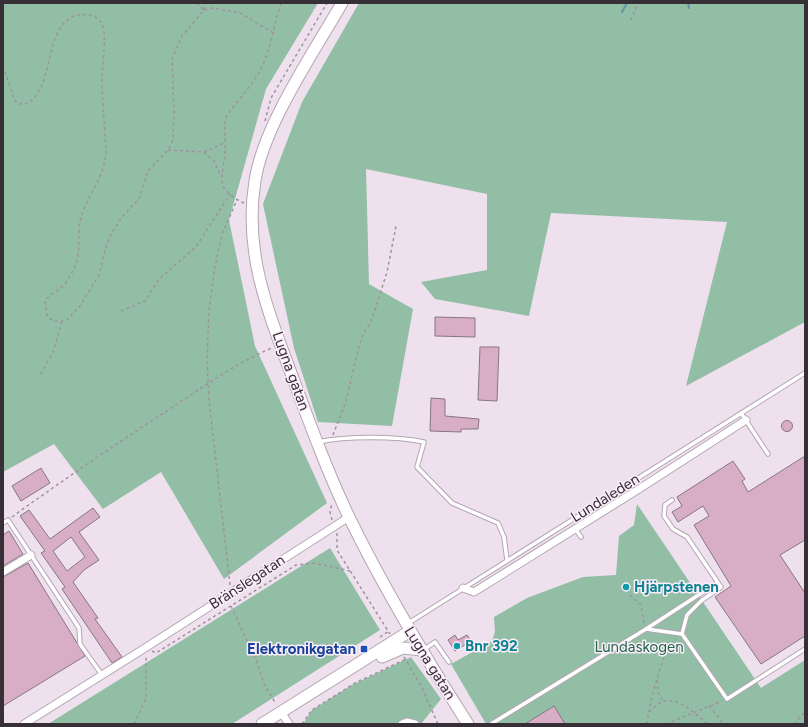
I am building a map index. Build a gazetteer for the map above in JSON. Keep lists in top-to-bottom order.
{
  "streets": {
    "main road": ["Lugna gatan", "Lundaleden"],
    "street": ["Bränslegatan"]
  },
  "crossings": [
    ["Lugna gatan", "Lundaleden"],
    ["Lugna gatan", "Bränslegatan"]
  ],
  "parks": ["Lundaskogen"],
  "places": {
    "other": ["Hjärpstenen", "Bnr 392"],
    "transit": ["Elektronikgatan"]
  }
}
